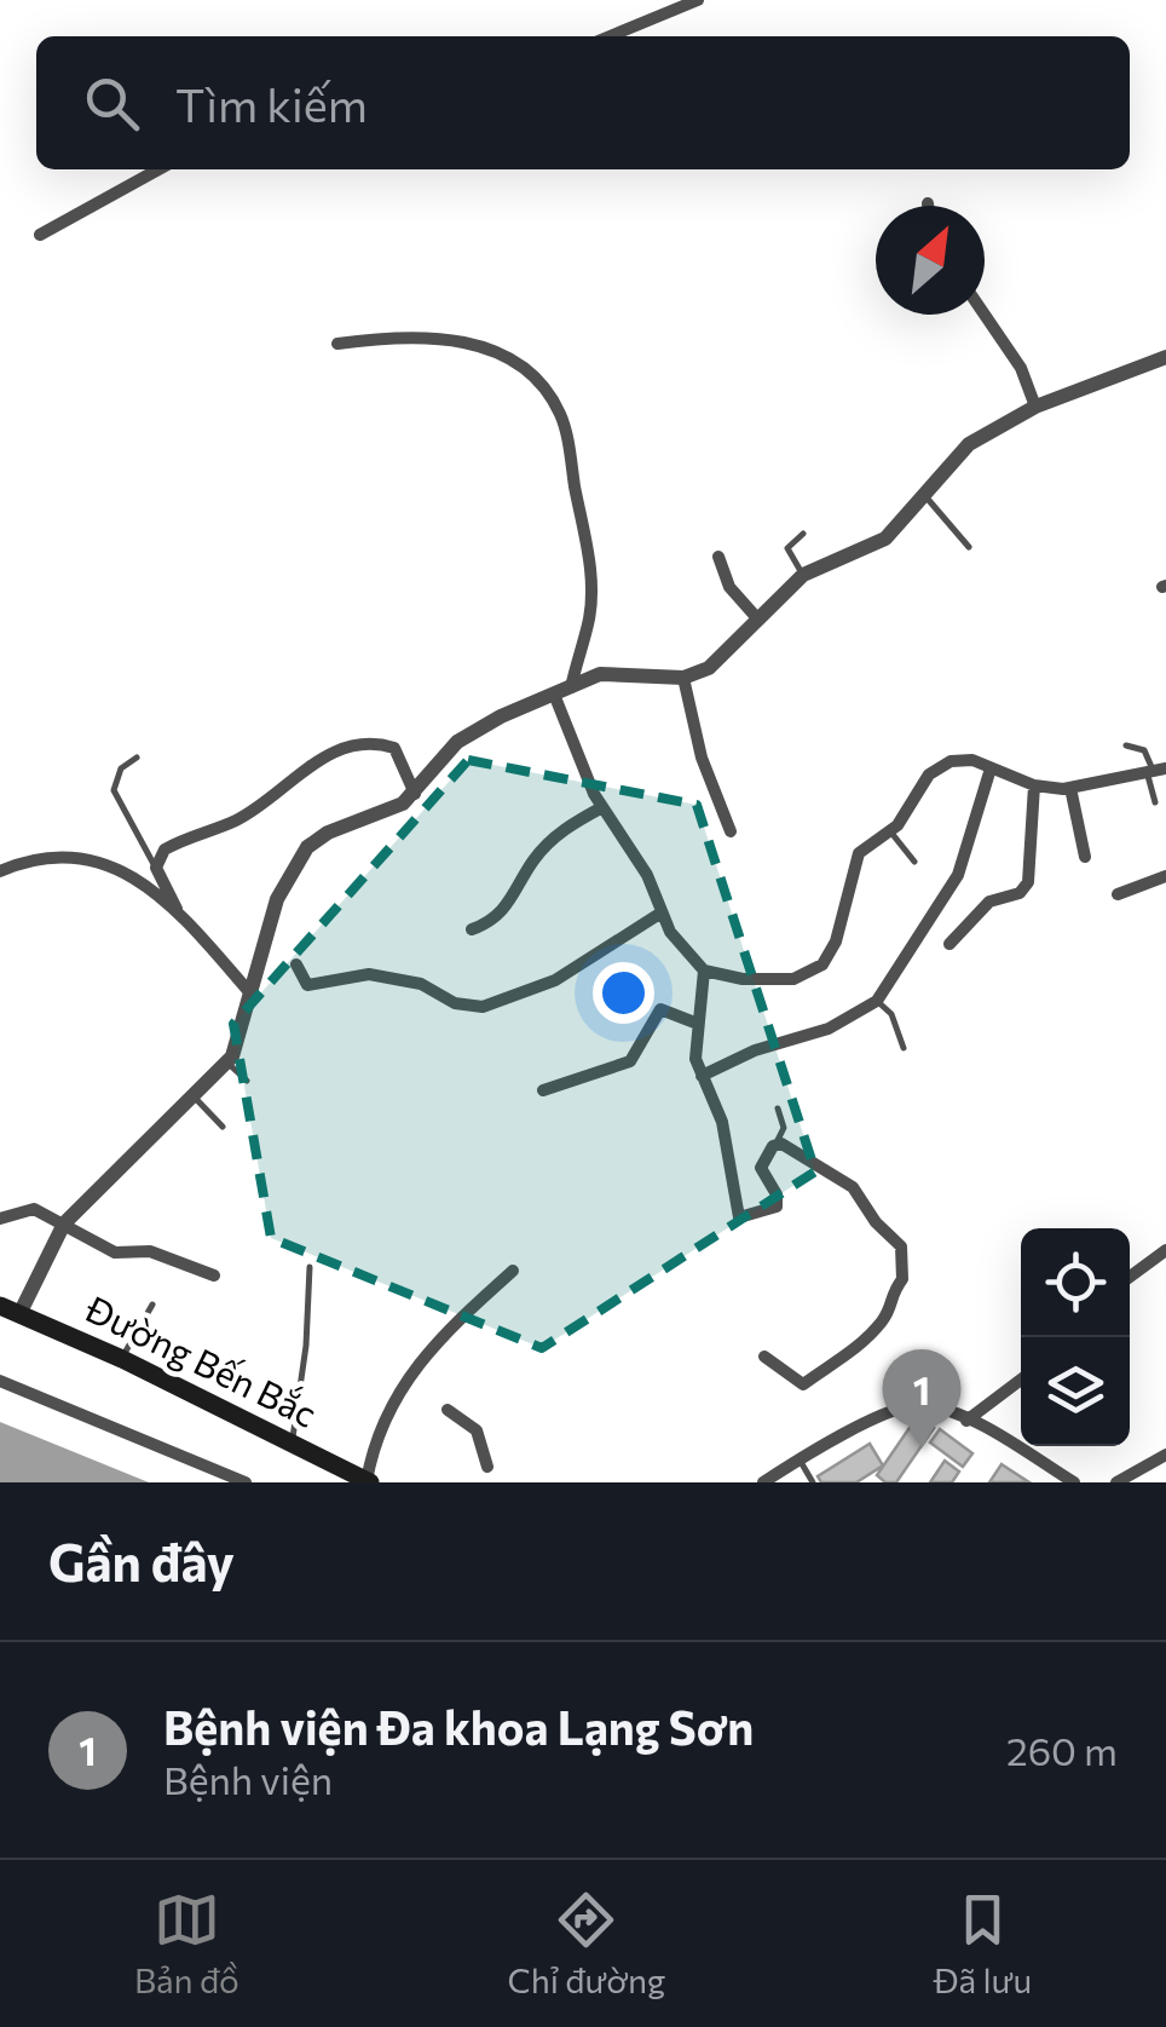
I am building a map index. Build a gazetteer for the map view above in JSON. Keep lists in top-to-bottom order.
{
  "streets": {
    "main road": ["Đường Bến Bắc"]
  },
  "north": "top right",
  "page": {
    "search": "Tìm kiếm",
    "pins": "1",
    "heading": "Gần đây",
    "list": [
      {
        "mark": "1",
        "name": "Bệnh viện Đa khoa Lạng Sơn",
        "note": "Bệnh viện",
        "value": "260 m"
      }
    ],
    "nav": ["Bản đồ", "Chỉ đường", "Đã lưu"]
  }
}
